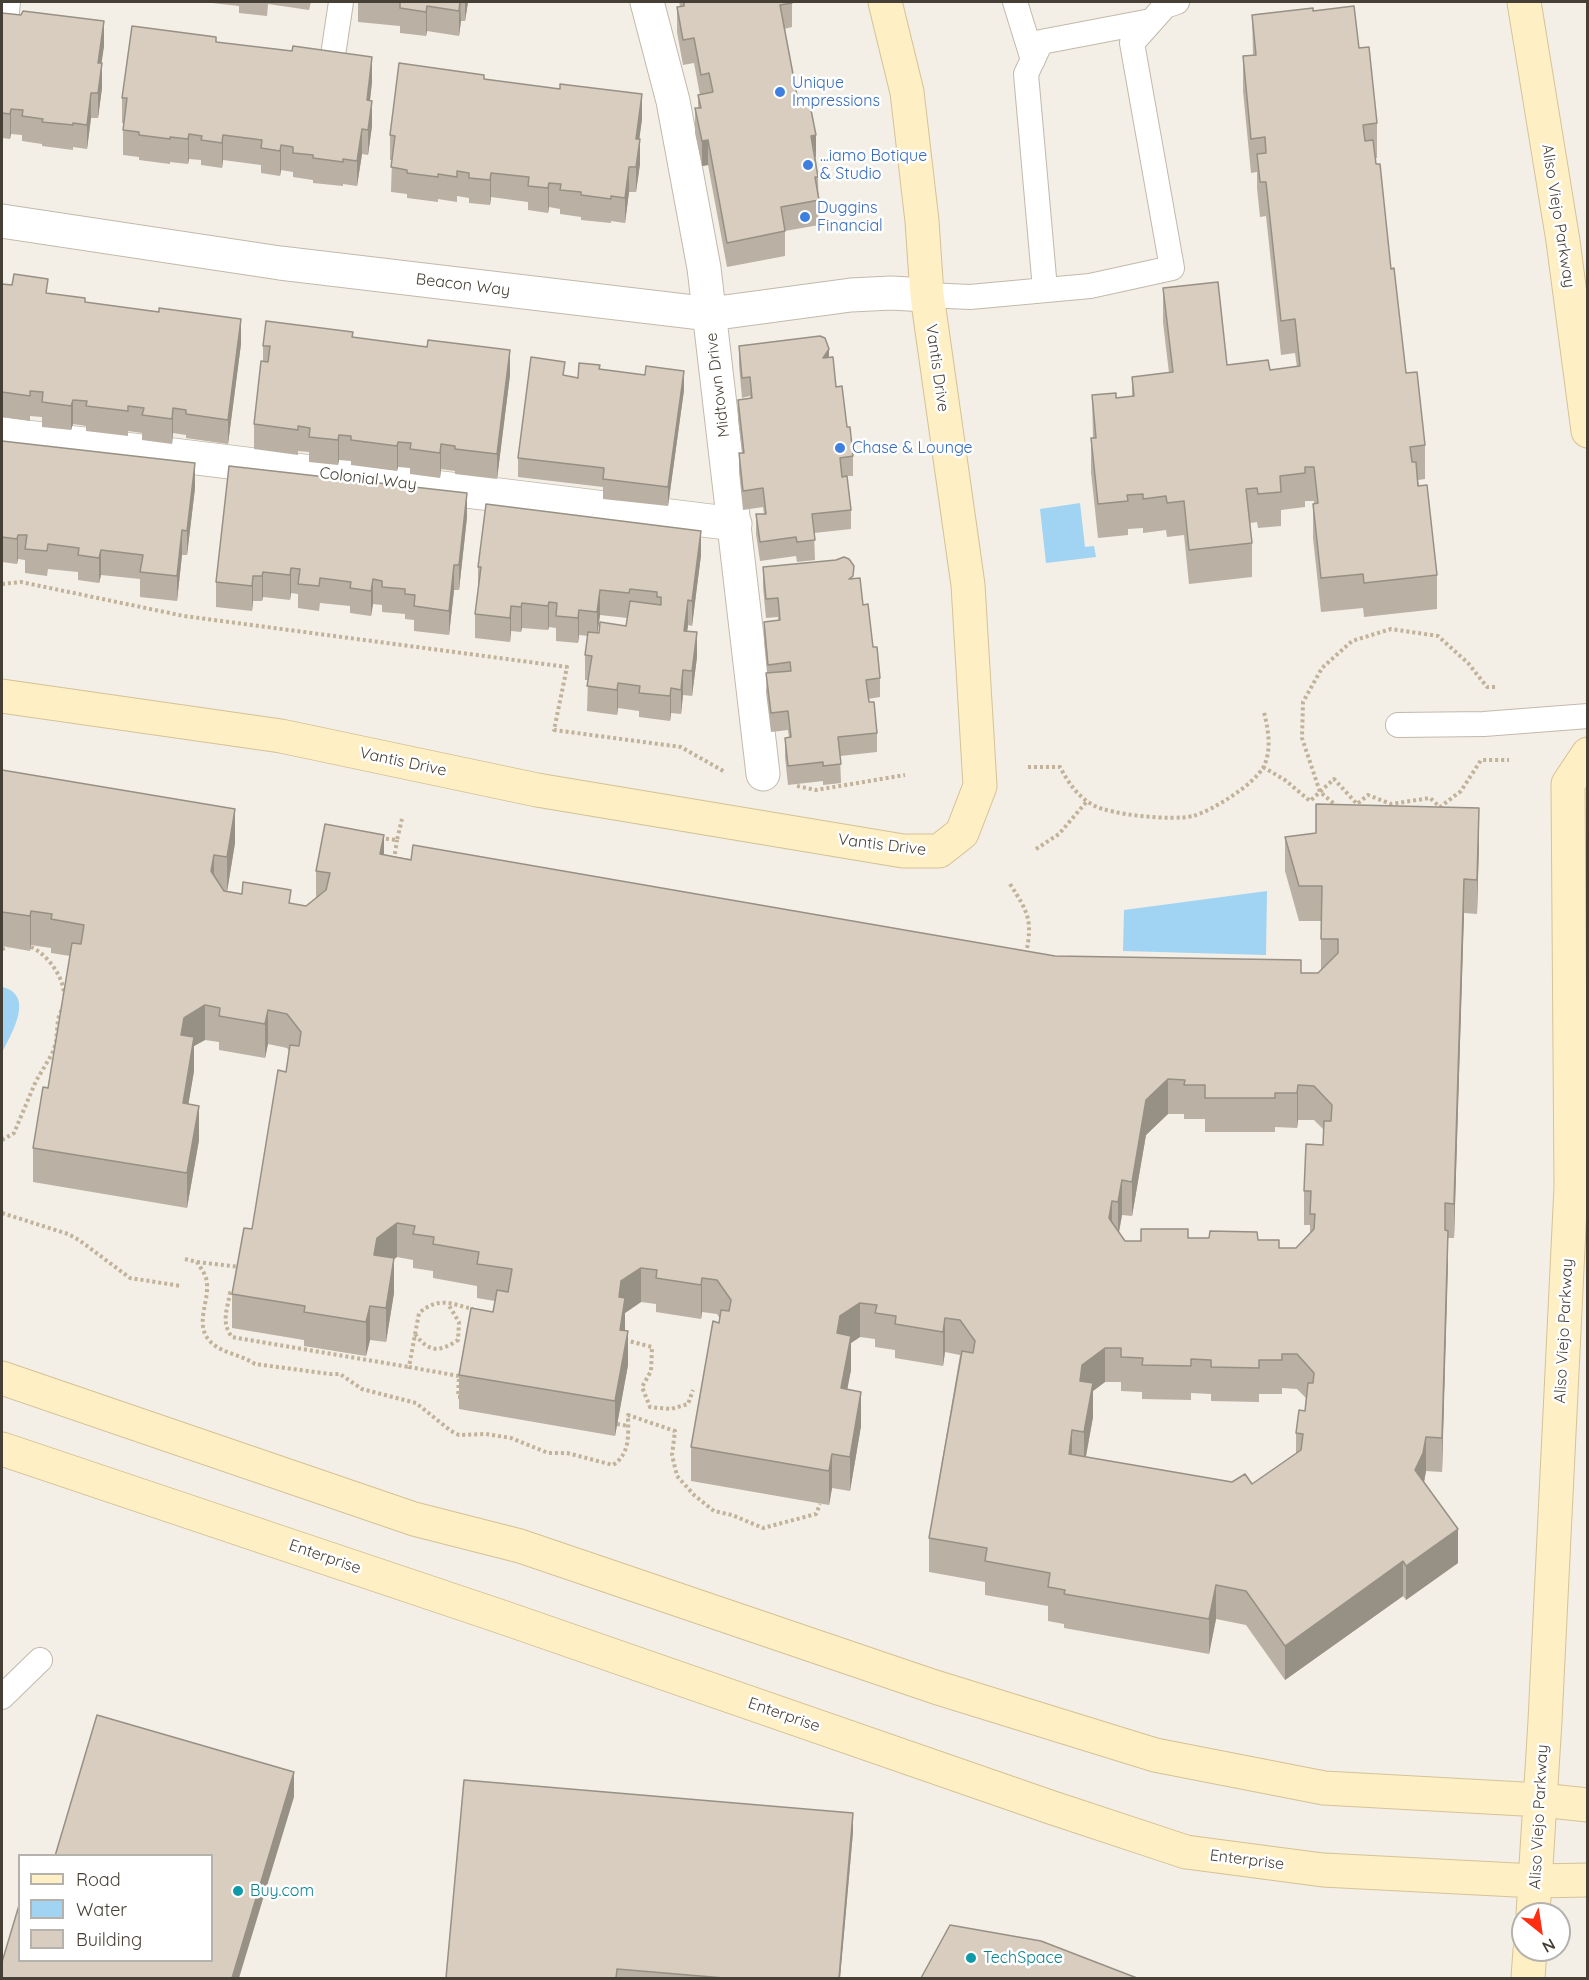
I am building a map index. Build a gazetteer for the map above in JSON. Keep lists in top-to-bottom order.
{
  "streets": {
    "main road": ["Aliso Viejo Parkway", "Vantis Drive", "Enterprise"],
    "street": ["Beacon Way", "Midtown Drive", "Colonial Way"]
  },
  "crossings": [
    ["Aliso Viejo Parkway", "Enterprise"],
    ["Beacon Way", "Vantis Drive"],
    ["Beacon Way", "Midtown Drive"],
    ["Midtown Drive", "Colonial Way"]
  ],
  "places": [
    "Unique Impressions",
    "...iamo Botique & Studio",
    "Duggins Financial",
    "Chase & Lounge",
    "Buy.com",
    "TechSpace"
  ],
  "legend": ["Road", "Water", "Building"],
  "north": "bottom right"
}
